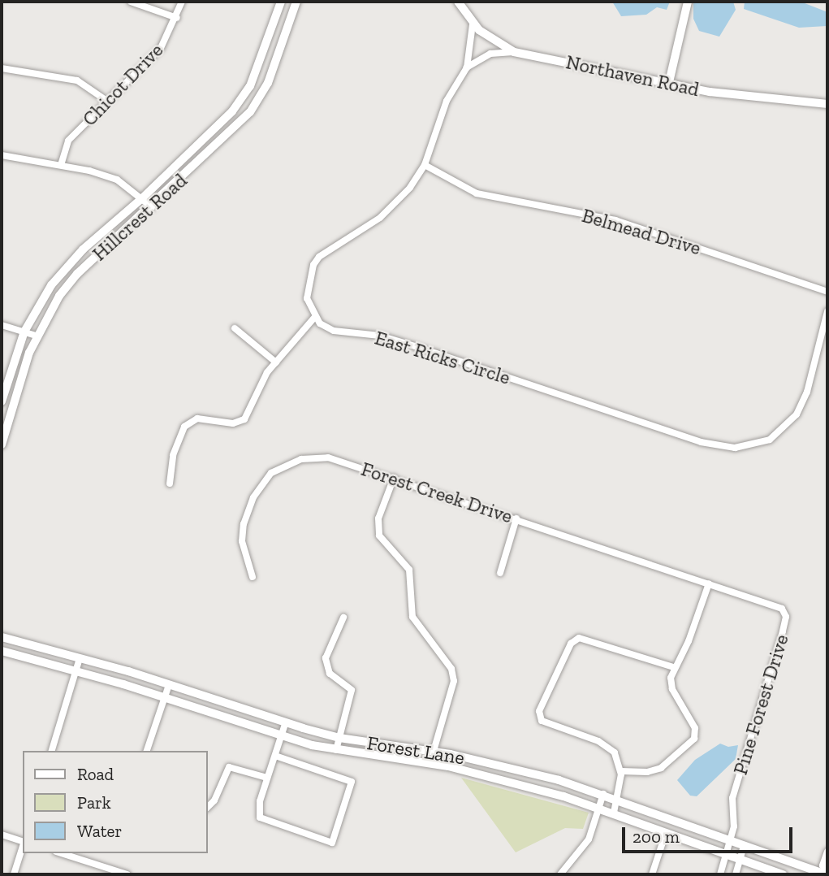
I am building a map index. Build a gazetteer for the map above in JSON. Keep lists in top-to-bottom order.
{
  "streets": {
    "main road": ["Hillcrest Road", "Forest Lane"],
    "street": [
      "Northaven Road",
      "Chicot Drive",
      "Belmead Drive",
      "East Ricks Circle",
      "Forest Creek Drive",
      "Pine Forest Drive"
    ]
  },
  "crossings": [
    ["Forest Creek Drive", "Pine Forest Drive"],
    ["Pine Forest Drive", "Forest Lane"]
  ],
  "legend": ["Road", "Park", "Water"],
  "scale_bar": "200 m"
}
